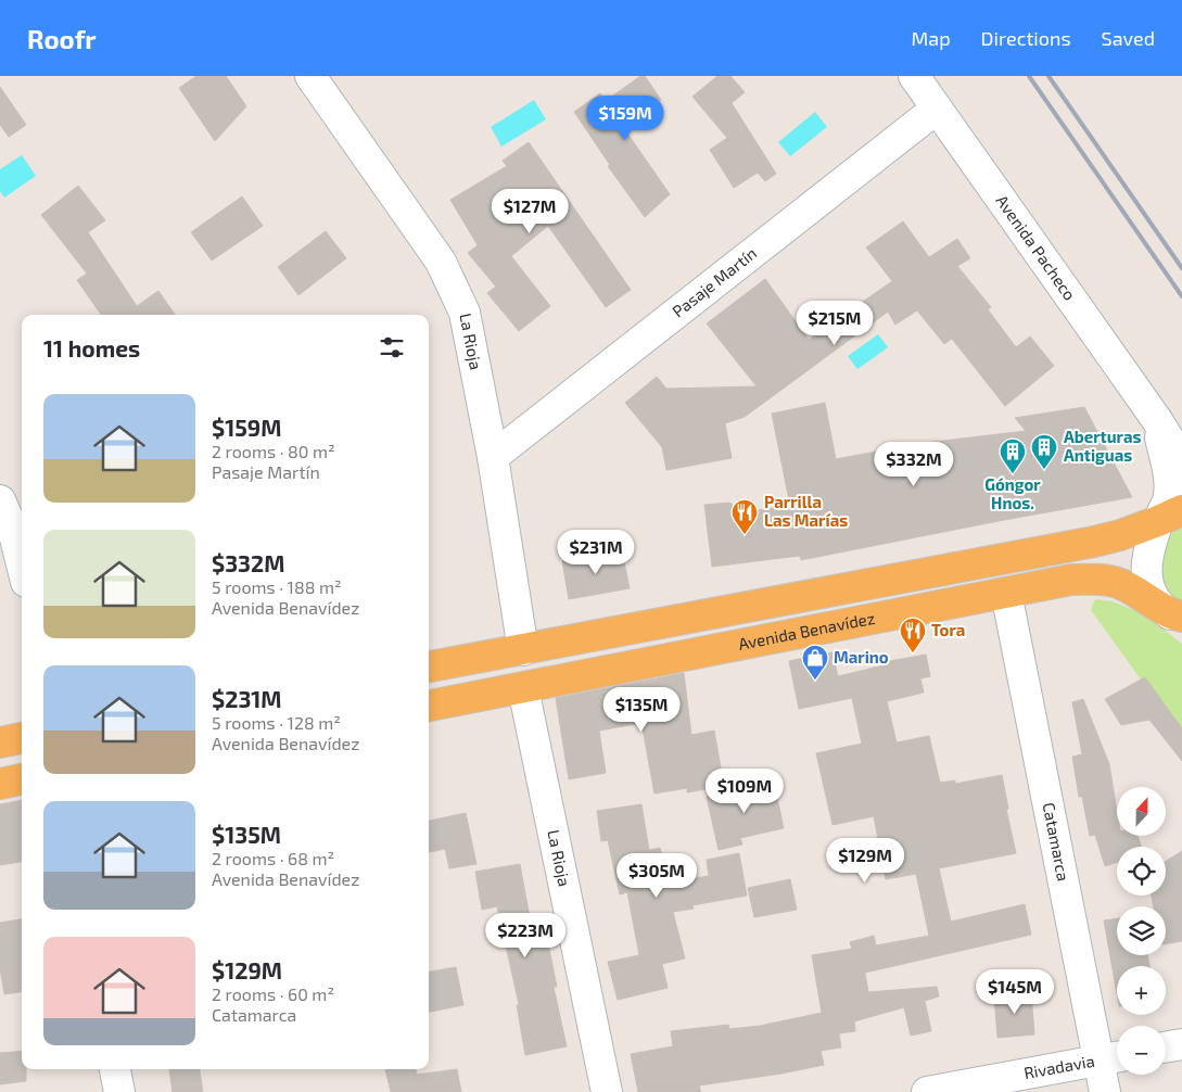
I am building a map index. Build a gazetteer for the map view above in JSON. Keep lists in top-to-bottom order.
{
  "streets": {
    "main road": ["Avenida Benavídez"],
    "street": [
      "Avenida Pacheco",
      "Pasaje Martín",
      "La Rioja",
      "Catamarca",
      "Rivadavia"
    ]
  },
  "crossings": [
    ["Avenida Pacheco", "Pasaje Martín"],
    ["Pasaje Martín", "La Rioja"],
    ["La Rioja", "Avenida Benavídez"],
    ["Avenida Benavídez", "Catamarca"],
    ["Catamarca", "Rivadavia"]
  ],
  "places": {
    "building": ["Aberturas Antiguas", "Góngor Hnos."],
    "restaurant": ["Parrilla Las Marías", "Tora"],
    "shop": ["Marino"]
  },
  "north": "top",
  "page": {
    "header": "Roofr",
    "nav": ["Map", "Directions", "Saved"],
    "price": [
      "$159M",
      "$127M",
      "$215M",
      "$332M",
      "$231M",
      "$135M",
      "$109M",
      "$129M",
      "$305M",
      "$223M",
      "$145M"
    ],
    "heading": "11 homes",
    "list": [
      {
        "name": "$159M",
        "note": "2 rooms · 80 m² · Pasaje Martín"
      },
      {
        "name": "$332M",
        "note": "5 rooms · 188 m² · Avenida Benavídez"
      },
      {
        "name": "$231M",
        "note": "5 rooms · 128 m² · Avenida Benavídez"
      },
      {
        "name": "$135M",
        "note": "2 rooms · 68 m² · Avenida Benavídez"
      },
      {
        "name": "$129M",
        "note": "2 rooms · 60 m² · Catamarca"
      }
    ],
    "map_buttons": ["+", "−"]
  }
}
